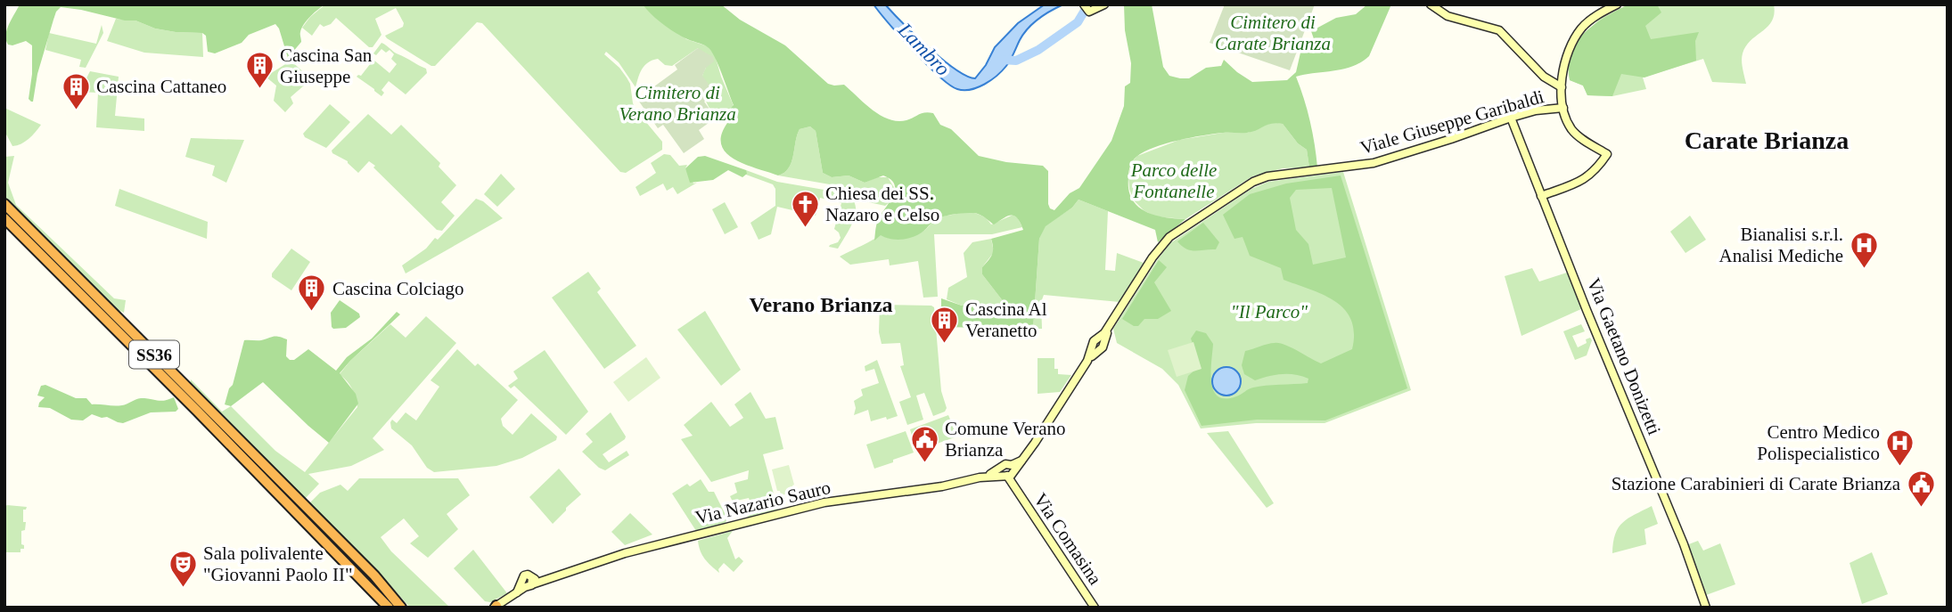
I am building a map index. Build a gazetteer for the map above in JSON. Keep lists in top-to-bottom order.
{
  "streets": {
    "highway": ["SS36"],
    "main road": [
      "Viale Giuseppe Garibaldi",
      "Via Gaetano Donizetti",
      "Via Nazario Sauro",
      "Via Comasina"
    ]
  },
  "crossings": [
    ["Viale Giuseppe Garibaldi", "Via Gaetano Donizetti"],
    ["Viale Giuseppe Garibaldi", "Via Nazario Sauro"],
    ["Viale Giuseppe Garibaldi", "Via Comasina"],
    ["Via Nazario Sauro", "Via Comasina"]
  ],
  "districts": ["Carate Brianza", "Verano Brianza"],
  "water": ["Lambro"],
  "parks": [
    "Cimitero di Carate Brianza",
    "Cimitero di Verano Brianza",
    "Parco delle Fontanelle",
    "\"Il Parco\""
  ],
  "places": {
    "building": [
      "Cascina San Giuseppe",
      "Cascina Cattaneo",
      "Cascina Colciago",
      "Cascina Al Veranetto"
    ],
    "church": ["Chiesa dei SS. Nazaro e Celso"],
    "hospital": ["Bianalisi s.r.l. Analisi Mediche", "Centro Medico Polispecialistico"],
    "public building": ["Comune Verano Brianza", "Stazione Carabinieri di Carate Brianza"],
    "theatre": ["Sala polivalente \"Giovanni Paolo II\""]
  }
}
